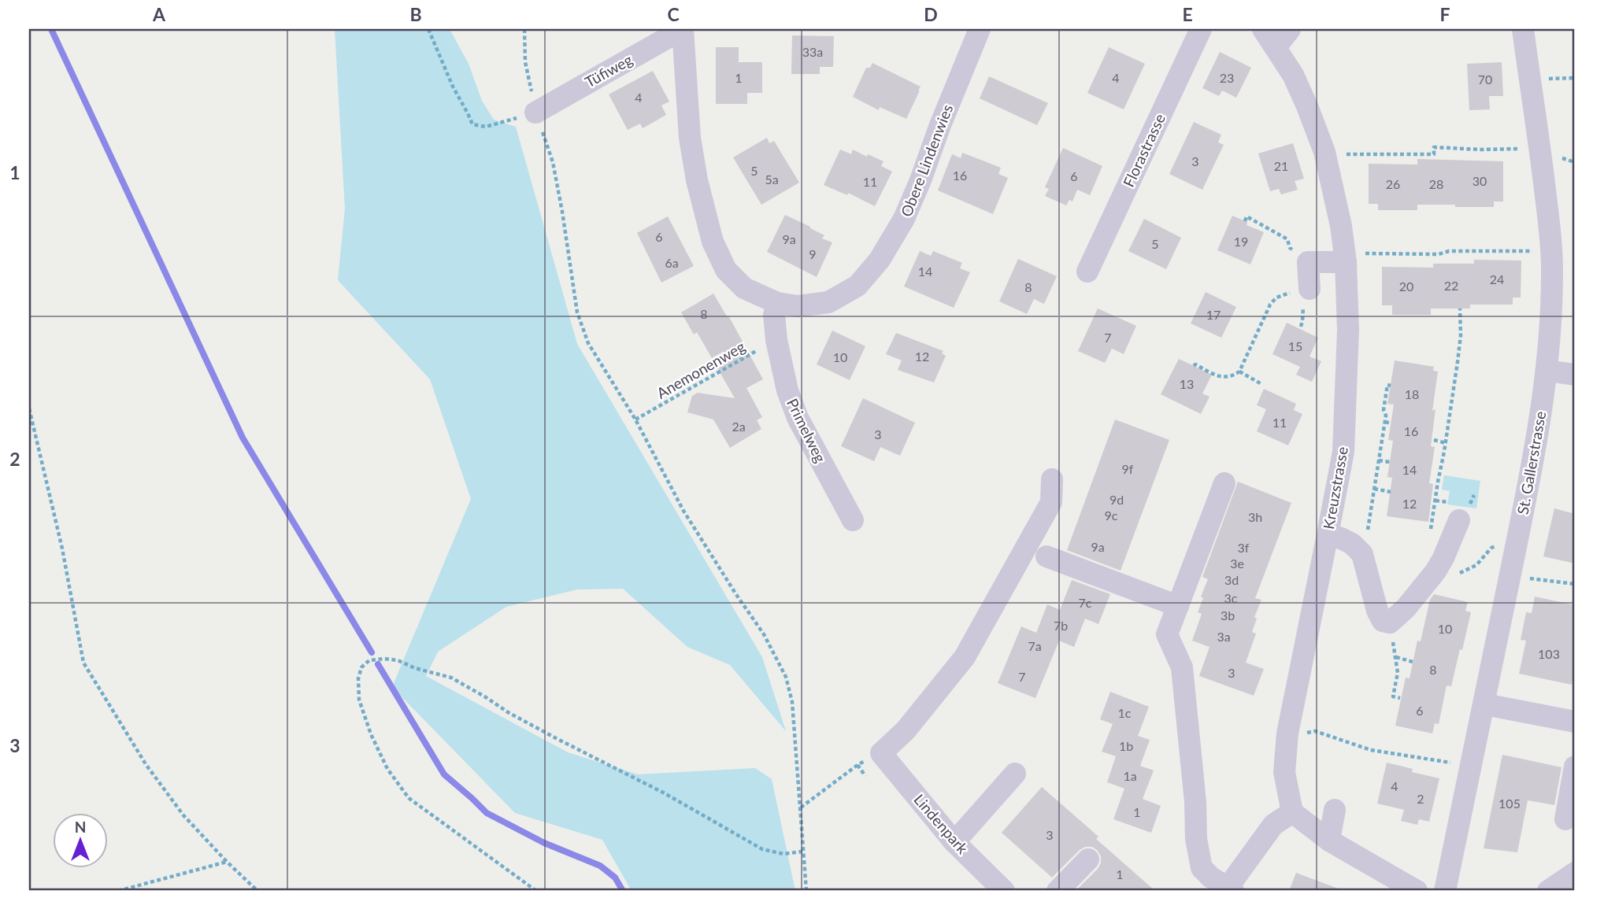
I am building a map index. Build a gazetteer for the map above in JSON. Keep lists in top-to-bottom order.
{
  "streets": {
    "street": [
      "Tüfiweg",
      "Florastrasse",
      "Obere Lindenwies",
      "Primelweg",
      "St. Gallerstrasse",
      "Kreuzstrasse",
      "Lindenpark"
    ],
    "path": ["Anemonenweg"]
  },
  "crossings": [
    ["Tüfiweg", "Obere Lindenwies"],
    ["Obere Lindenwies", "Primelweg"],
    ["Anemonenweg", "Primelweg"]
  ],
  "house_numbers": [
    "33a",
    "1",
    "4",
    "23",
    "70",
    "4",
    "3",
    "21",
    "5",
    "16",
    "6",
    "5a",
    "30",
    "11",
    "26",
    "28",
    "6",
    "9a",
    "19",
    "5",
    "9",
    "6a",
    "14",
    "24",
    "22",
    "20",
    "8",
    "8",
    "17",
    "7",
    "15",
    "12",
    "10",
    "13",
    "18",
    "11",
    "2a",
    "16",
    "3",
    "9f",
    "14",
    "9d",
    "12",
    "9c",
    "3h",
    "9a",
    "3f",
    "3e",
    "3d",
    "3c",
    "7c",
    "3b",
    "7b",
    "10",
    "3a",
    "7a",
    "103",
    "8",
    "3",
    "7",
    "6",
    "1c",
    "1b",
    "1a",
    "4",
    "2",
    "105",
    "1",
    "3",
    "1"
  ],
  "north": "top",
  "grid": {
    "columns": [
      "A",
      "B",
      "C",
      "D",
      "E",
      "F"
    ],
    "rows": ["1", "2", "3"]
  }
}
